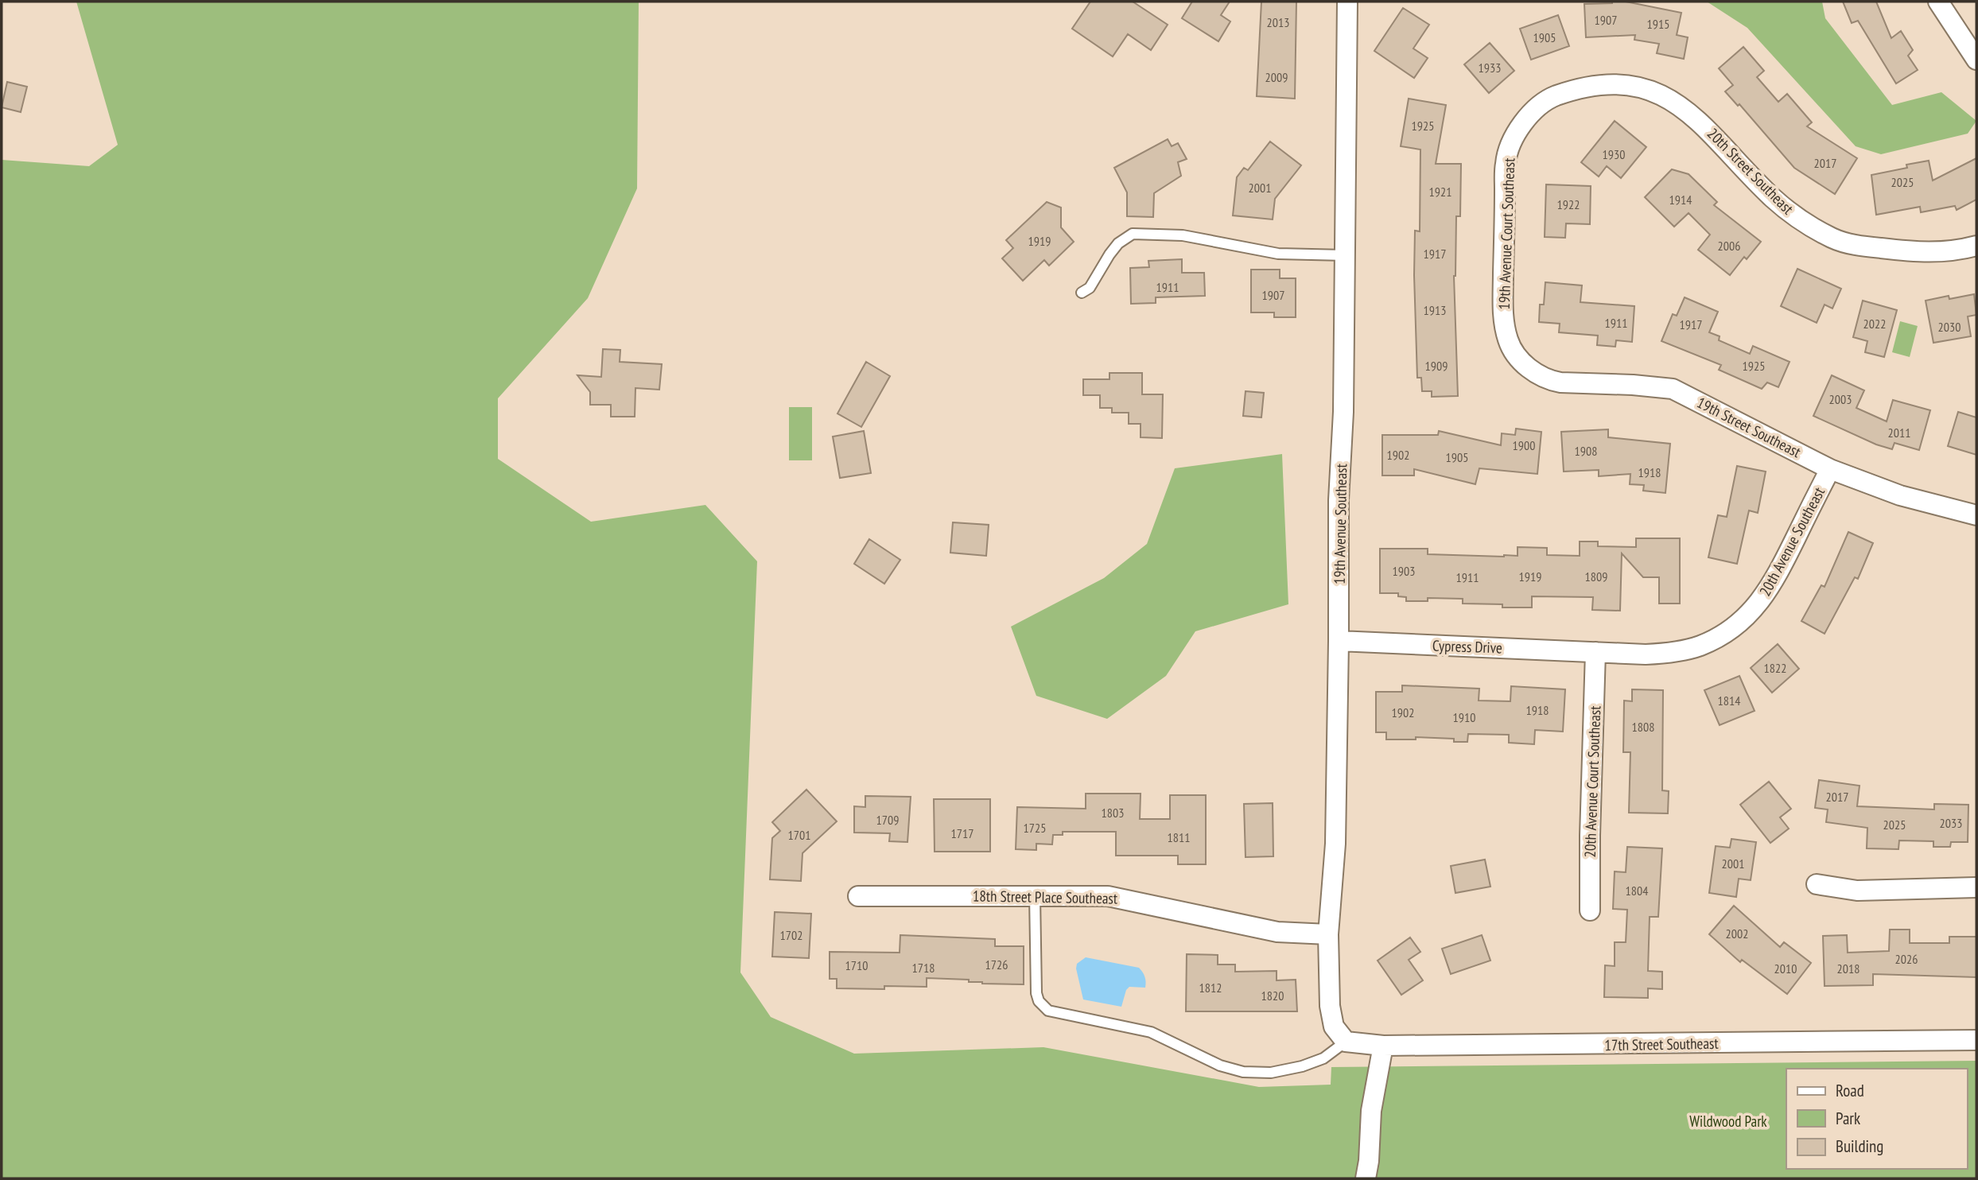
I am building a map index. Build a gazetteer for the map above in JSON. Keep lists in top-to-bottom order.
{
  "streets": {
    "street": [
      "20th Street Southeast",
      "19th Avenue Court Southeast",
      "19th Street Southeast",
      "19th Avenue Southeast",
      "20th Avenue Southeast",
      "Cypress Drive",
      "20th Avenue Court Southeast",
      "18th Street Place Southeast",
      "17th Street Southeast"
    ]
  },
  "crossings": [
    ["20th Street Southeast", "19th Avenue Court Southeast"],
    ["19th Avenue Court Southeast", "19th Street Southeast"],
    ["19th Street Southeast", "20th Avenue Southeast"],
    ["19th Avenue Southeast", "Cypress Drive"],
    ["19th Avenue Southeast", "18th Street Place Southeast"],
    ["19th Avenue Southeast", "17th Street Southeast"],
    ["20th Avenue Southeast", "Cypress Drive"],
    ["20th Avenue Southeast", "20th Avenue Court Southeast"],
    ["Cypress Drive", "20th Avenue Court Southeast"]
  ],
  "parks": ["Wildwood Park"],
  "house_numbers": [
    "1907",
    "2013",
    "1915",
    "1905",
    "1933",
    "2009",
    "1925",
    "1930",
    "2017",
    "2025",
    "2001",
    "1921",
    "1914",
    "1922",
    "1919",
    "2006",
    "1917",
    "1911",
    "1907",
    "1913",
    "1911",
    "2022",
    "1917",
    "2030",
    "1909",
    "1925",
    "2003",
    "2011",
    "1900",
    "1908",
    "1902",
    "1905",
    "1918",
    "1903",
    "1919",
    "1809",
    "1911",
    "1822",
    "1814",
    "1918",
    "1902",
    "1910",
    "1808",
    "2017",
    "1803",
    "1709",
    "2033",
    "2025",
    "1725",
    "1717",
    "1701",
    "1811",
    "2001",
    "1804",
    "2002",
    "1702",
    "2026",
    "1726",
    "1710",
    "1718",
    "2010",
    "2018",
    "1812",
    "1820"
  ],
  "legend": ["Road", "Park", "Building"]
}
